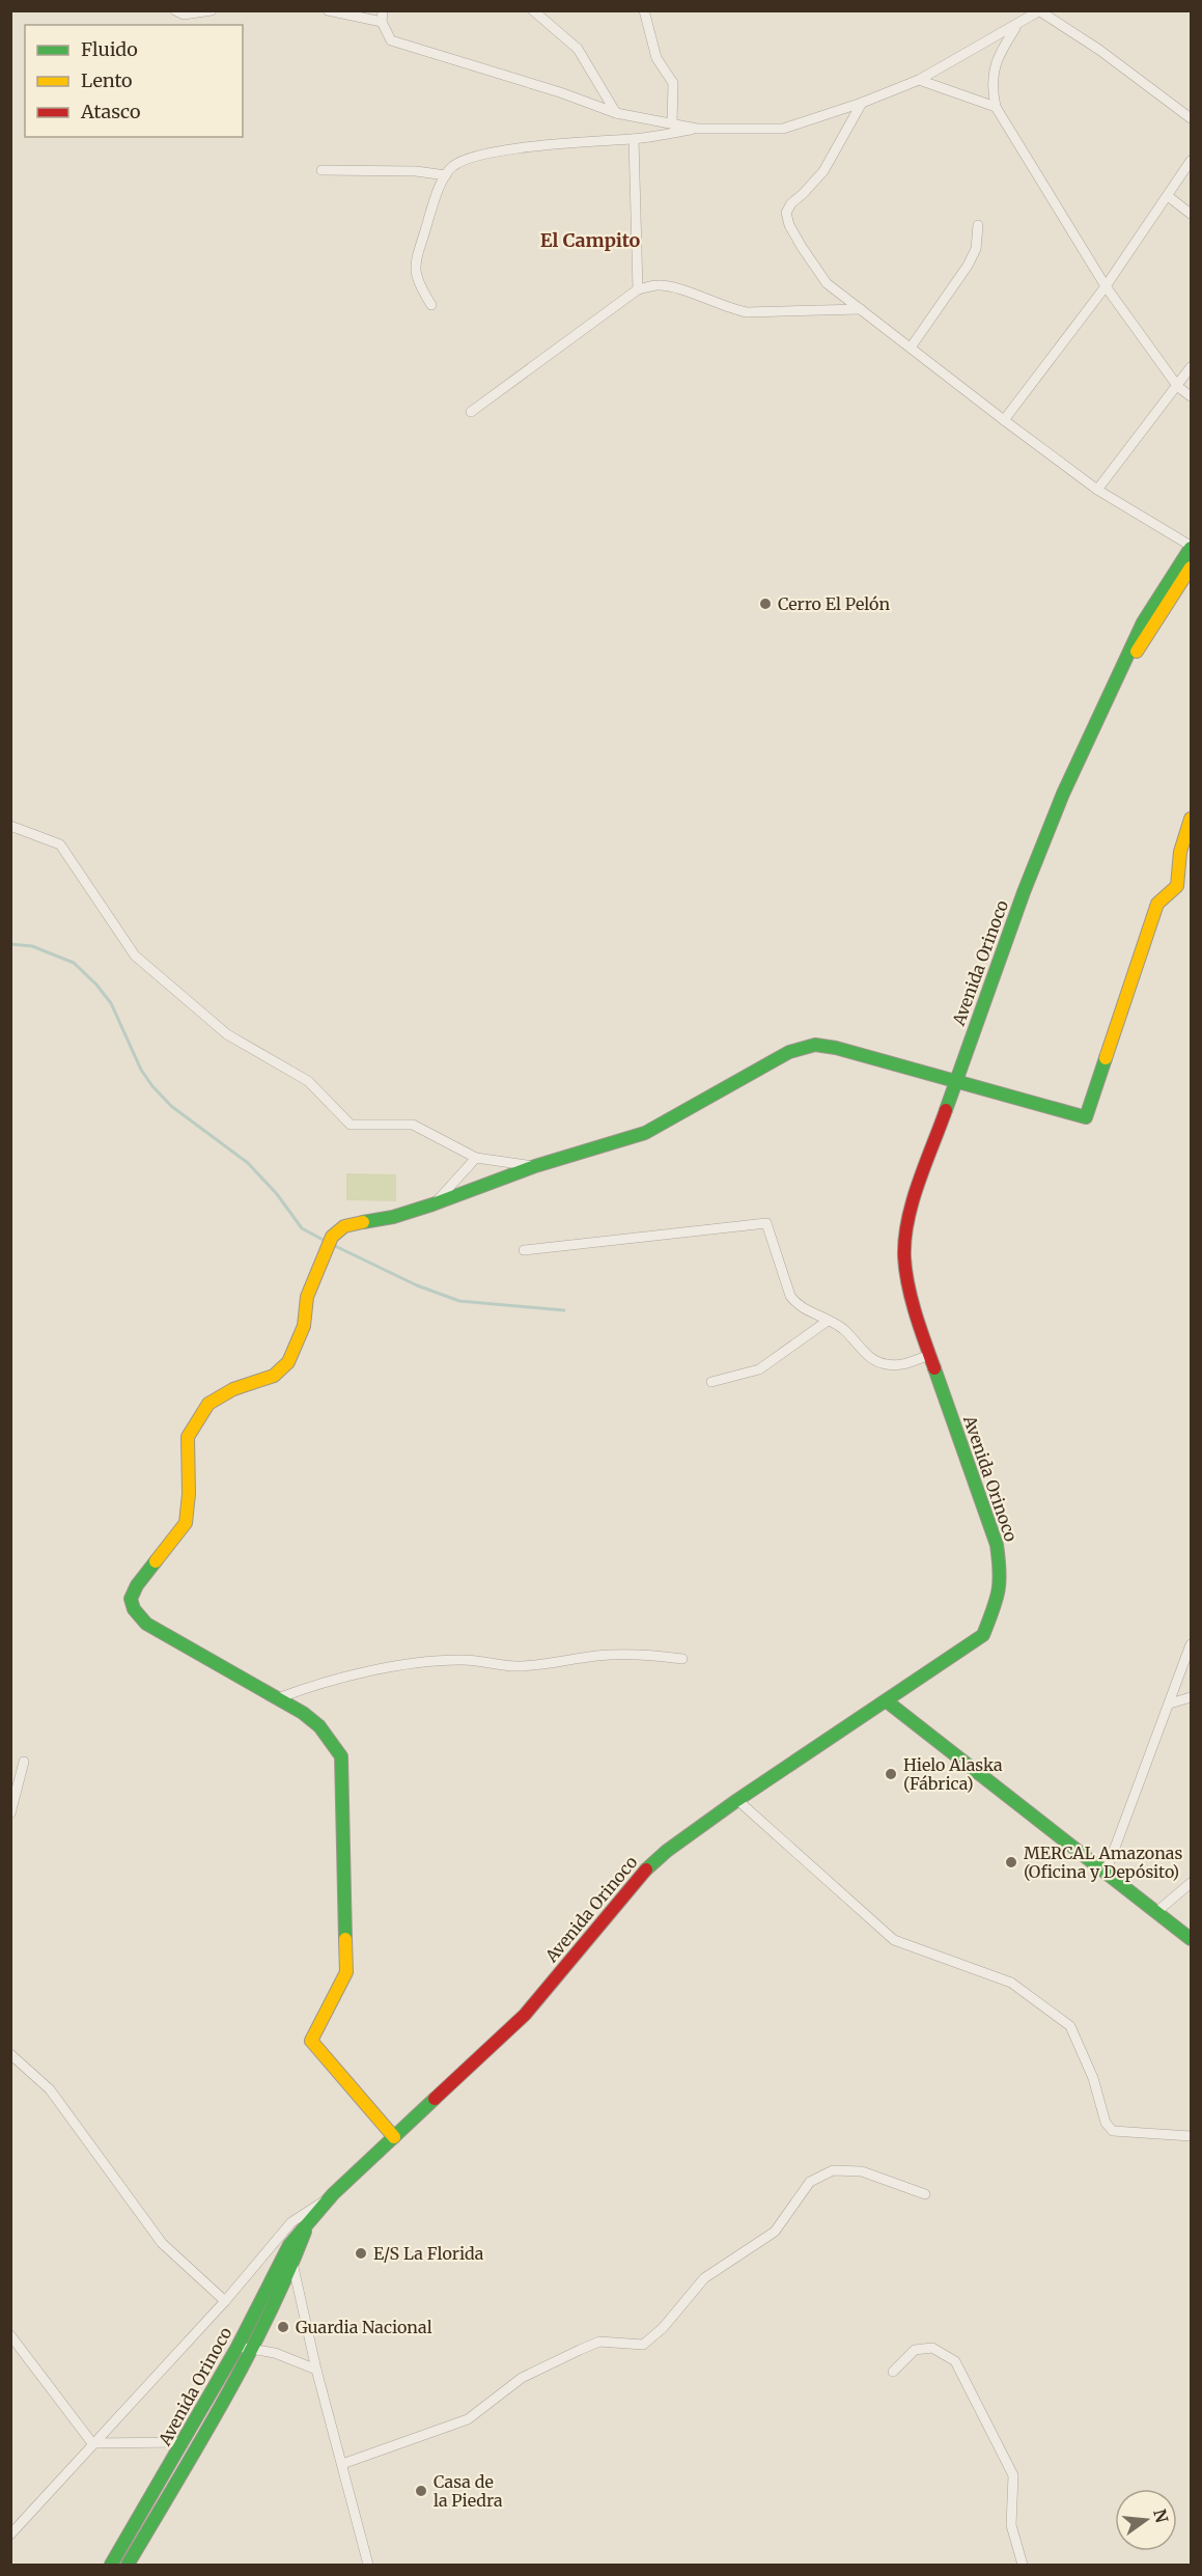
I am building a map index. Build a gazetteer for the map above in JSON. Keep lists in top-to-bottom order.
{
  "streets": {
    "street": ["Avenida Orinoco"]
  },
  "districts": ["El Campito"],
  "places": [
    "Cerro El Pelón",
    "Hielo Alaska (Fábrica)",
    "MERCAL Amazonas (Oficina y Depósito)",
    "E/S La Florida",
    "Guardia Nacional",
    "Casa de la Piedra"
  ],
  "legend": ["Fluido", "Lento", "Atasco"],
  "north": "right"
}
